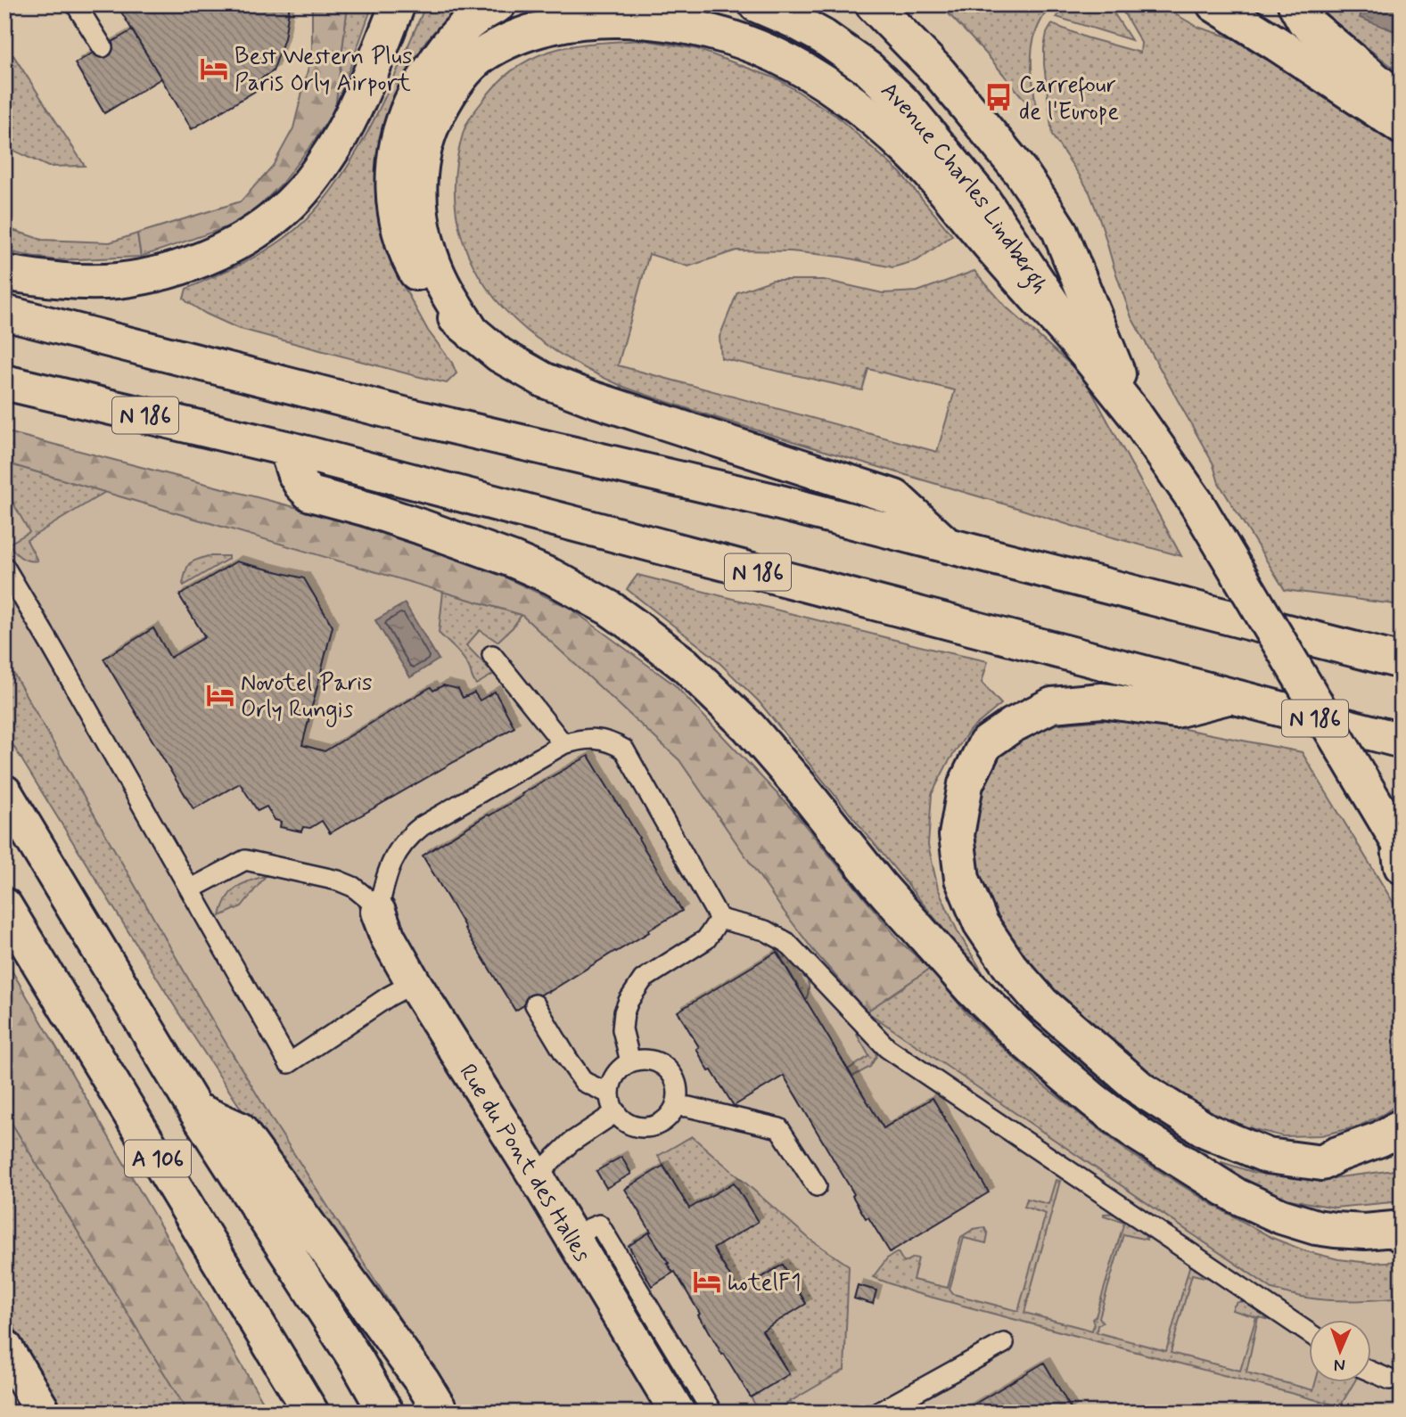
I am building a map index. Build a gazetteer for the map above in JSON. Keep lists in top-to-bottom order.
{
  "streets": {
    "main road": [
      "Avenue Charles Lindbergh",
      "N 186",
      "A 106",
      "Rue du Pont des Halles"
    ]
  },
  "places": {
    "hotel": ["Best Western Plus Paris Orly Airport", "Novotel Paris Orly Rungis", "hotelF1"],
    "bus stop": ["Carrefour de l'Europe"]
  },
  "north": "bottom"
}
